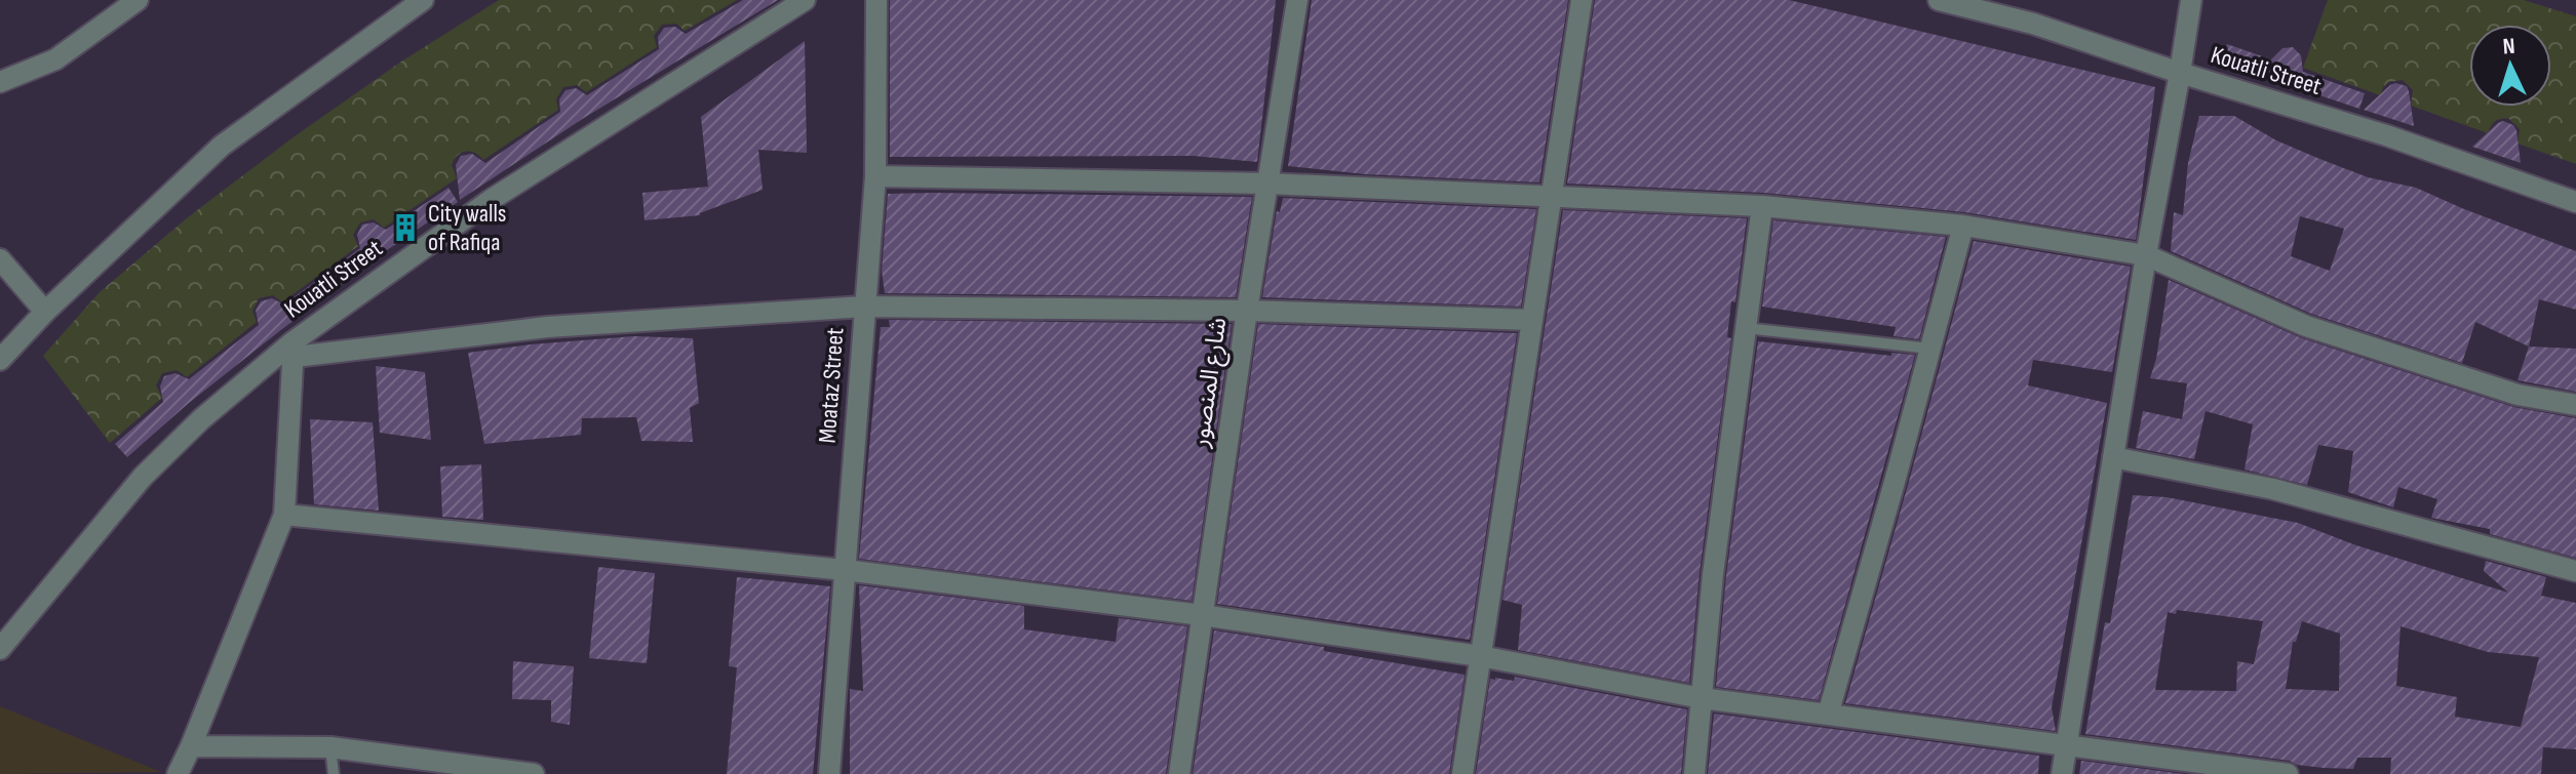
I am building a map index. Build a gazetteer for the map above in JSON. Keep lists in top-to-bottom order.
{
  "streets": {
    "street": ["Kouatli Street", "شارع المنصور", "Moataz Street"]
  },
  "places": {
    "building": ["City walls of Rafiqa"]
  },
  "north": "top"
}
